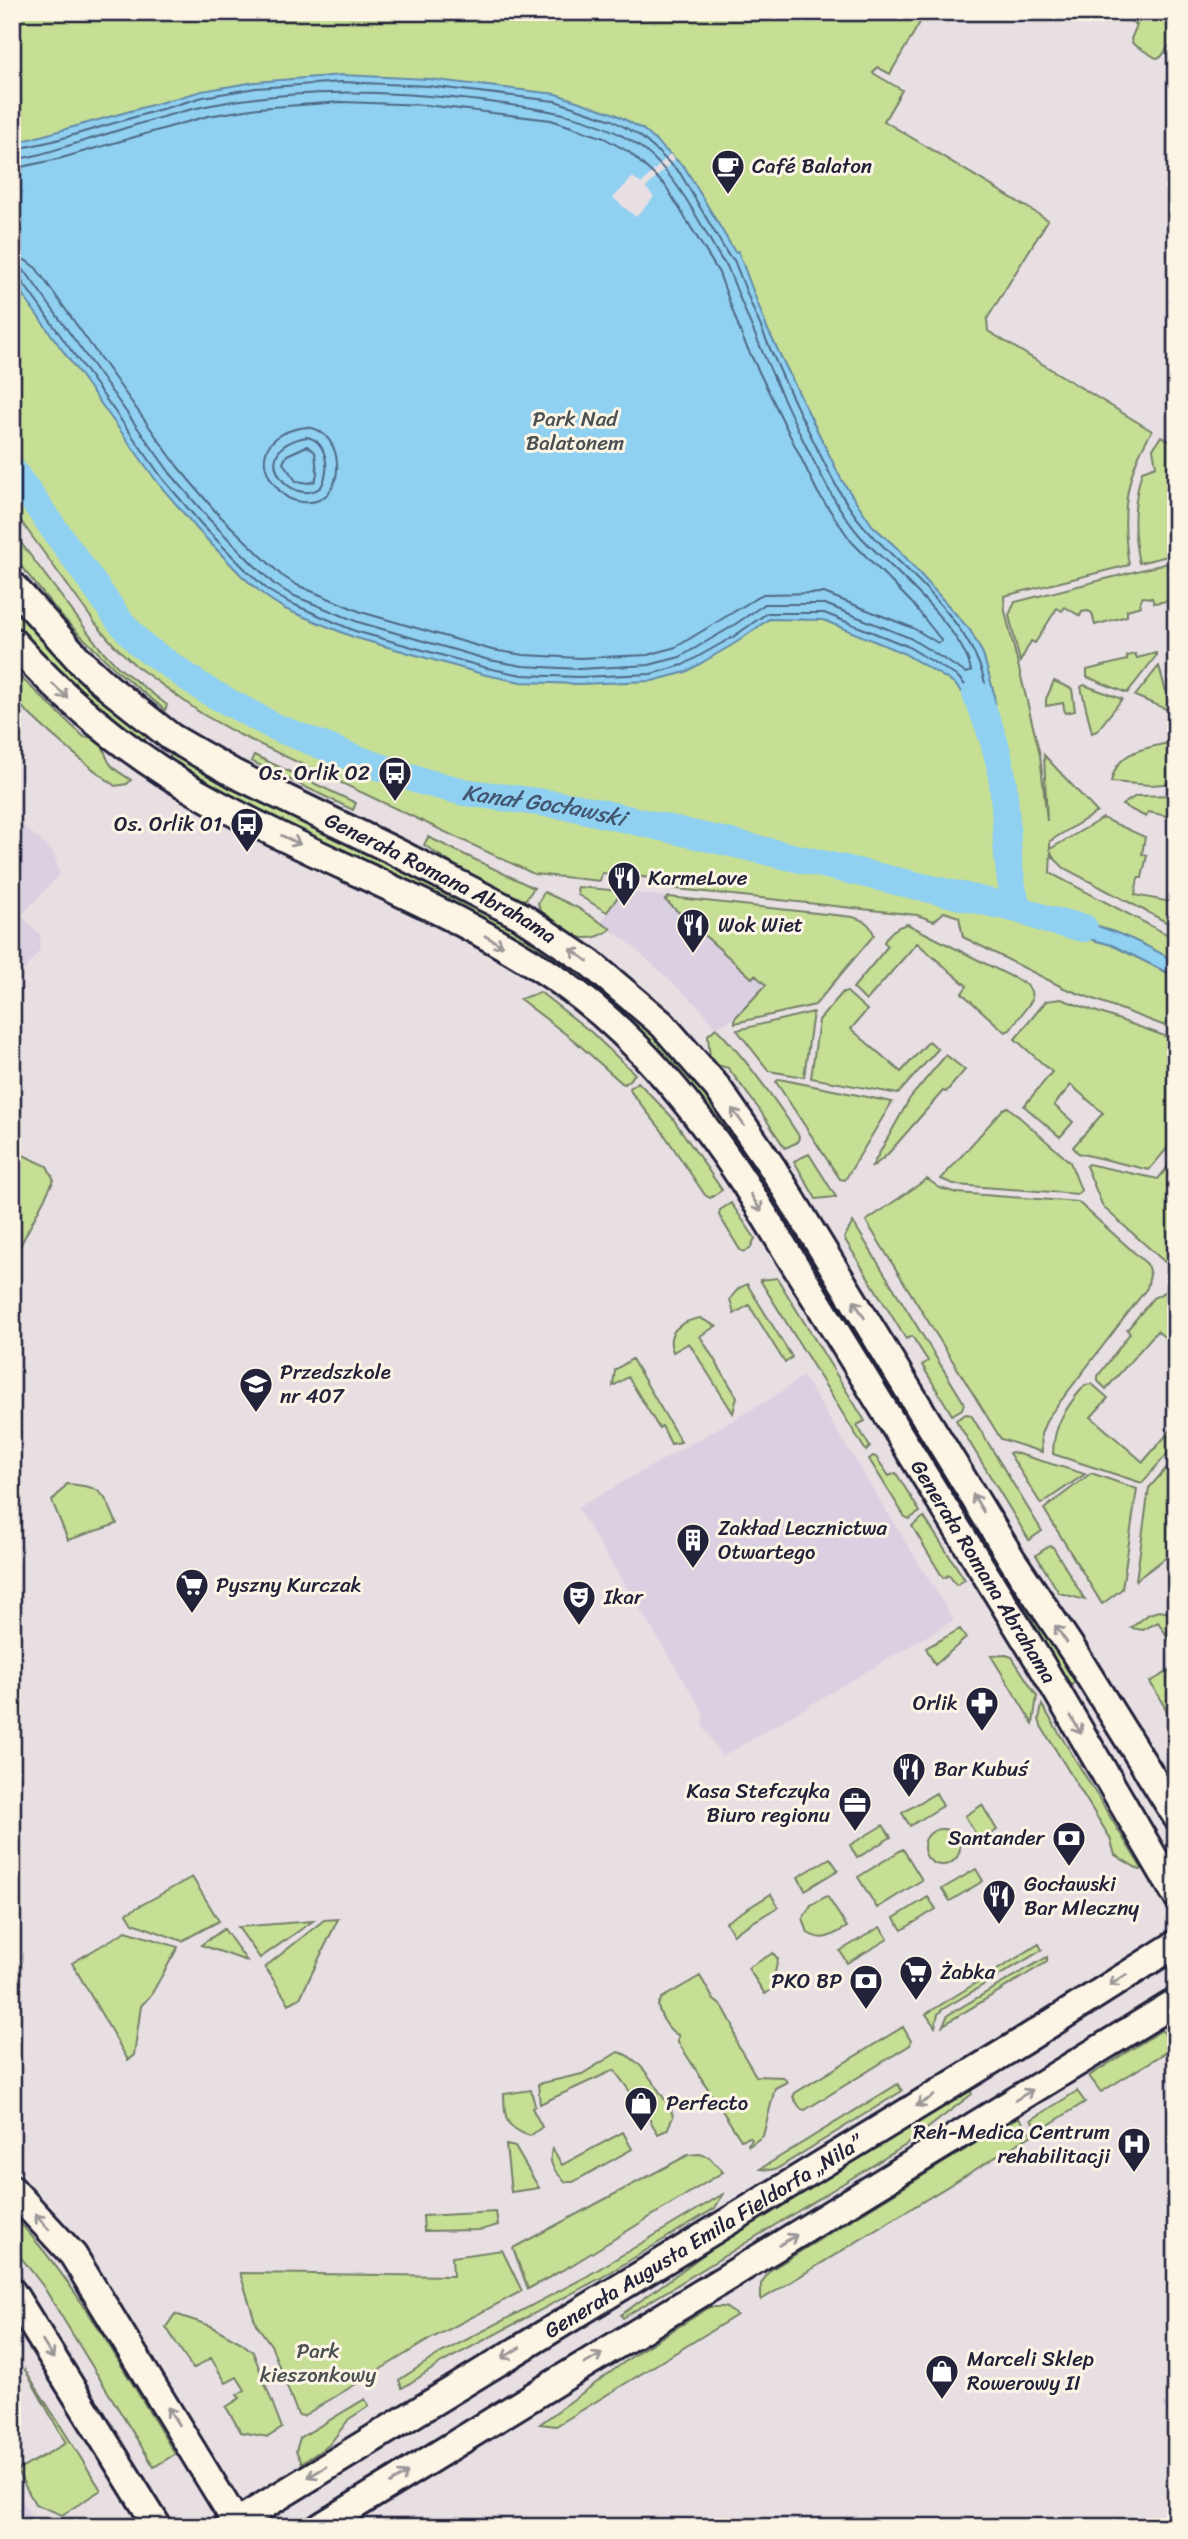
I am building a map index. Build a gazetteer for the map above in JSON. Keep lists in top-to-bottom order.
{
  "streets": {
    "street": ["Generała Romana Abrahama", "Generała Augusta Emila Fieldorfa „Nila”"]
  },
  "water": ["Kanał Gocławski"],
  "parks": ["Park Nad Balatonem", "Park kieszonkowy"],
  "places": {
    "cafe": ["Café Balaton"],
    "bus stop": ["Os. Orlik 02", "Os. Orlik 01"],
    "restaurant": [
      "KarmeLove",
      "Wok Wiet",
      "Bar Kubuś",
      "Gocławski Bar Mleczny"
    ],
    "school or university": ["Przedszkole nr 407"],
    "building": ["Zakład Lecznictwa Otwartego"],
    "supermarket": ["Pyszny Kurczak", "Żabka"],
    "theatre": ["Ikar"],
    "pharmacy": ["Orlik"],
    "office": ["Kasa Stefczyka Biuro regionu"],
    "bank": ["Santander", "PKO BP"],
    "shop": ["Perfecto", "Marceli Sklep Rowerowy II"],
    "hospital": ["Reh-Medica Centrum rehabilitacji"]
  }
}
